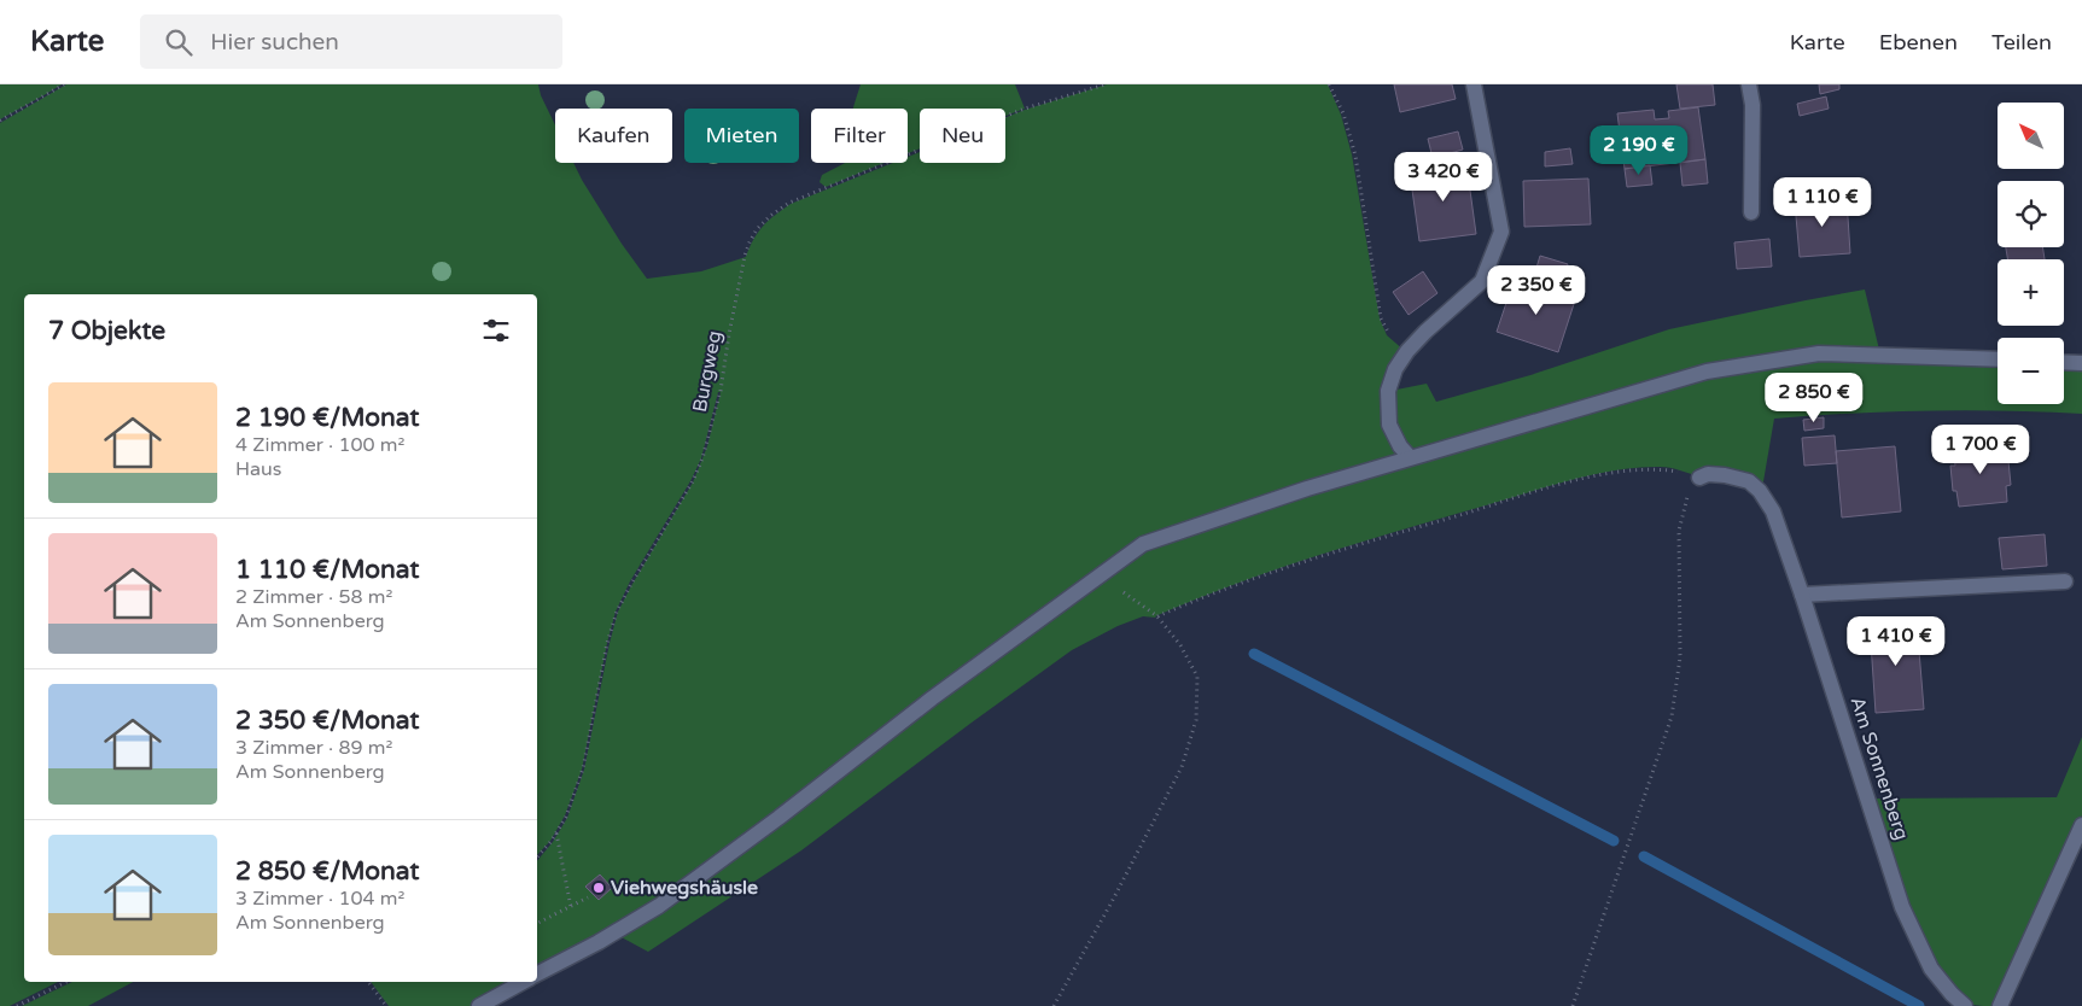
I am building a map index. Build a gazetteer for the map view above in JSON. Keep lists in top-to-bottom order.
{
  "streets": {
    "street": ["Am Sonnenberg"],
    "path": ["Burgweg"]
  },
  "places": ["Viehwegshäusle"],
  "north": "top left",
  "page": {
    "header": "Karte",
    "search": "Hier suchen",
    "nav": ["Karte", "Ebenen", "Teilen"],
    "map_buttons": ["+", "−"],
    "chip": [
      "Kaufen",
      "Mieten",
      "Filter",
      "Neu"
    ],
    "price": [
      "2 190 €",
      "3 420 €",
      "1 110 €",
      "2 350 €",
      "2 850 €",
      "1 700 €",
      "1 410 €"
    ],
    "heading": "7 Objekte",
    "list": [
      {
        "name": "2 190 €/Monat",
        "note": "4 Zimmer · 100 m² · Haus"
      },
      {
        "name": "1 110 €/Monat",
        "note": "2 Zimmer · 58 m² · Am Sonnenberg"
      },
      {
        "name": "2 350 €/Monat",
        "note": "3 Zimmer · 89 m² · Am Sonnenberg"
      },
      {
        "name": "2 850 €/Monat",
        "note": "3 Zimmer · 104 m² · Am Sonnenberg"
      }
    ]
  }
}
